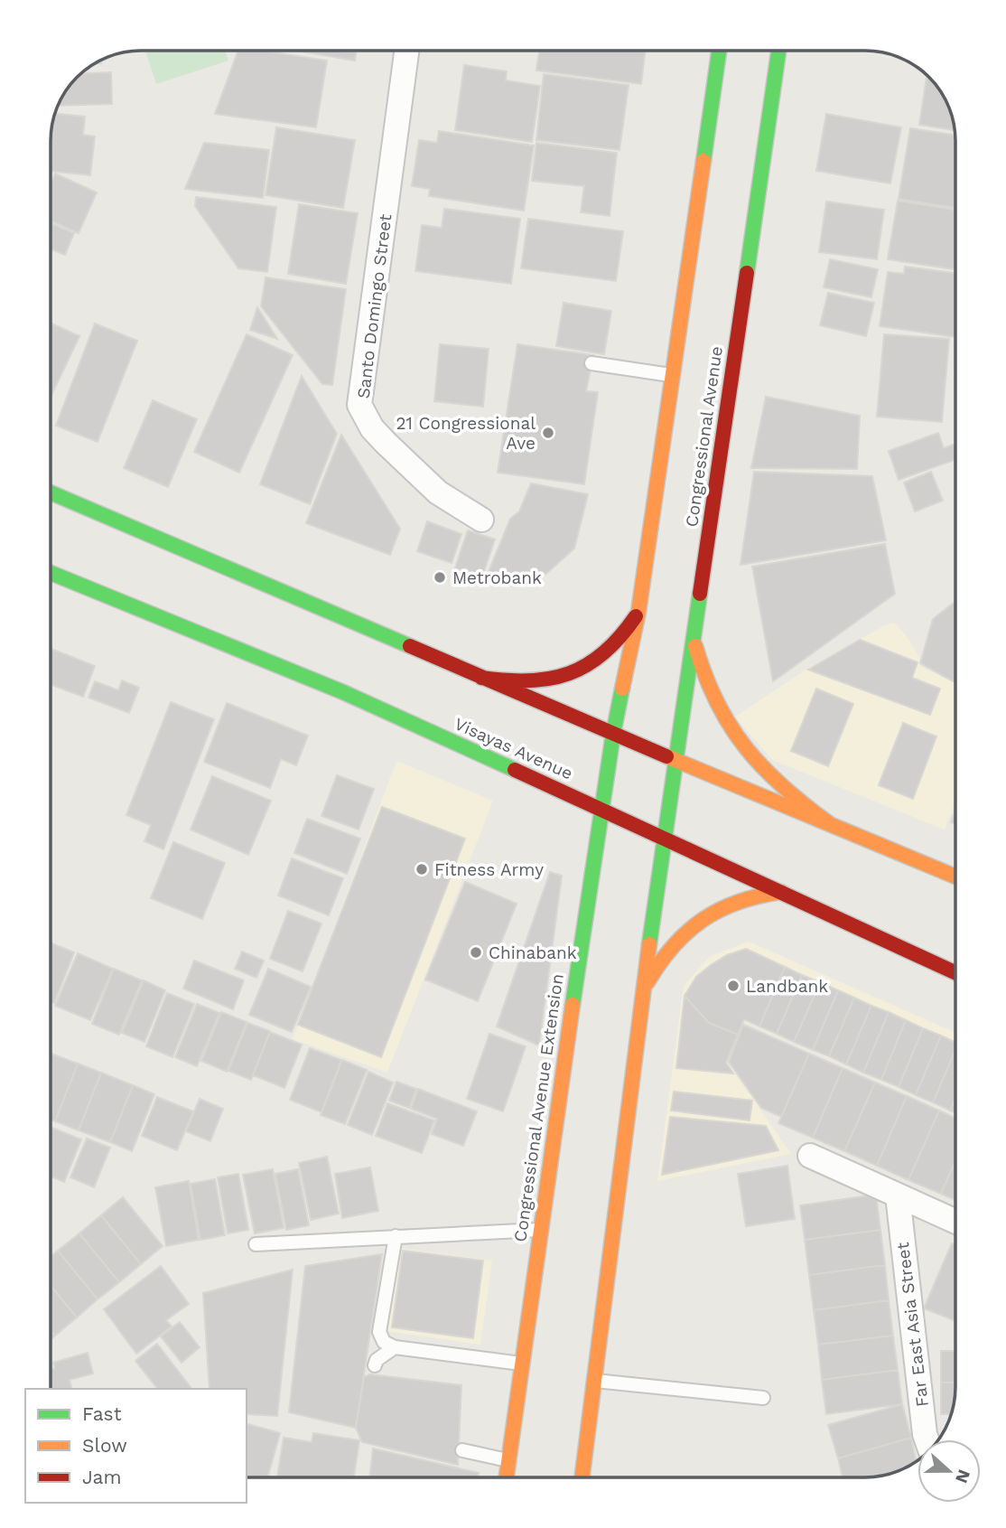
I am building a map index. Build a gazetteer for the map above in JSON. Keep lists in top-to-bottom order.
{
  "streets": {
    "main road": ["Congressional Avenue", "Visayas Avenue", "Congressional Avenue Extension"],
    "street": ["Santo Domingo Street", "Far East Asia Street"]
  },
  "crossings": [
    ["Congressional Avenue", "Visayas Avenue"],
    ["Visayas Avenue", "Congressional Avenue Extension"]
  ],
  "places": [
    "21 Congressional Ave",
    "Metrobank",
    "Fitness Army",
    "Chinabank",
    "Landbank"
  ],
  "legend": ["Fast", "Slow", "Jam"],
  "north": "right"
}
